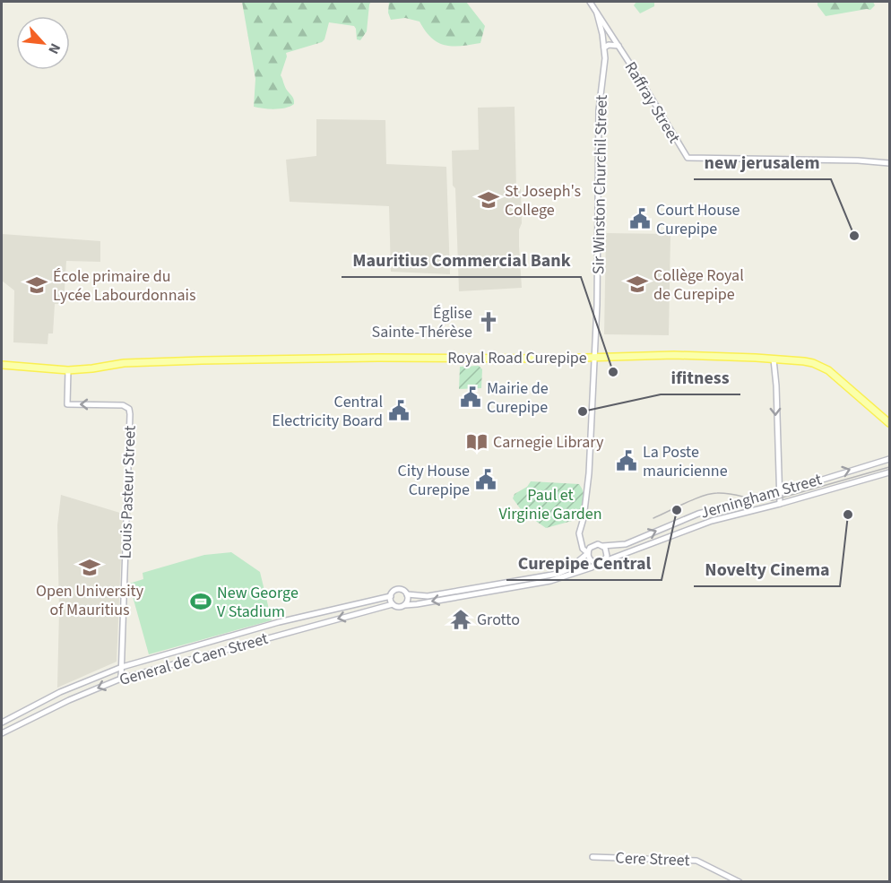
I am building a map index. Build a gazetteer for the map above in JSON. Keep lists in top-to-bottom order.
{
  "streets": {
    "main road": ["Royal Road Curepipe"],
    "street": [
      "Raffray Street",
      "Sir Winston Churchil Street",
      "Louis Pasteur Street",
      "Jerningham Street",
      "General de Caen Street",
      "Cere Street"
    ]
  },
  "crossings": [
    ["Raffray Street", "Sir Winston Churchil Street"],
    ["Sir Winston Churchil Street", "Royal Road Curepipe"],
    ["Royal Road Curepipe", "Louis Pasteur Street"],
    ["Louis Pasteur Street", "General de Caen Street"]
  ],
  "one_way": ["Louis Pasteur Street"],
  "parks": ["Paul et Virginie Garden"],
  "places": {
    "school or university": [
      "St Joseph's College",
      "Collège Royal de Curepipe",
      "École primaire du Lycée Labourdonnais",
      "Open University of Mauritius"
    ],
    "public building": [
      "Court House Curepipe",
      "Mairie de Curepipe",
      "Central Electricity Board",
      "La Poste mauricienne",
      "City House Curepipe"
    ],
    "other": [
      "new jerusalem",
      "Mauritius Commercial Bank",
      "ifitness",
      "Curepipe Central",
      "Novelty Cinema"
    ],
    "church": ["Église Sainte-Thérèse"],
    "library": ["Carnegie Library"],
    "sports": ["New George V Stadium"],
    "temple": ["Grotto"]
  },
  "north": "bottom right"
}
